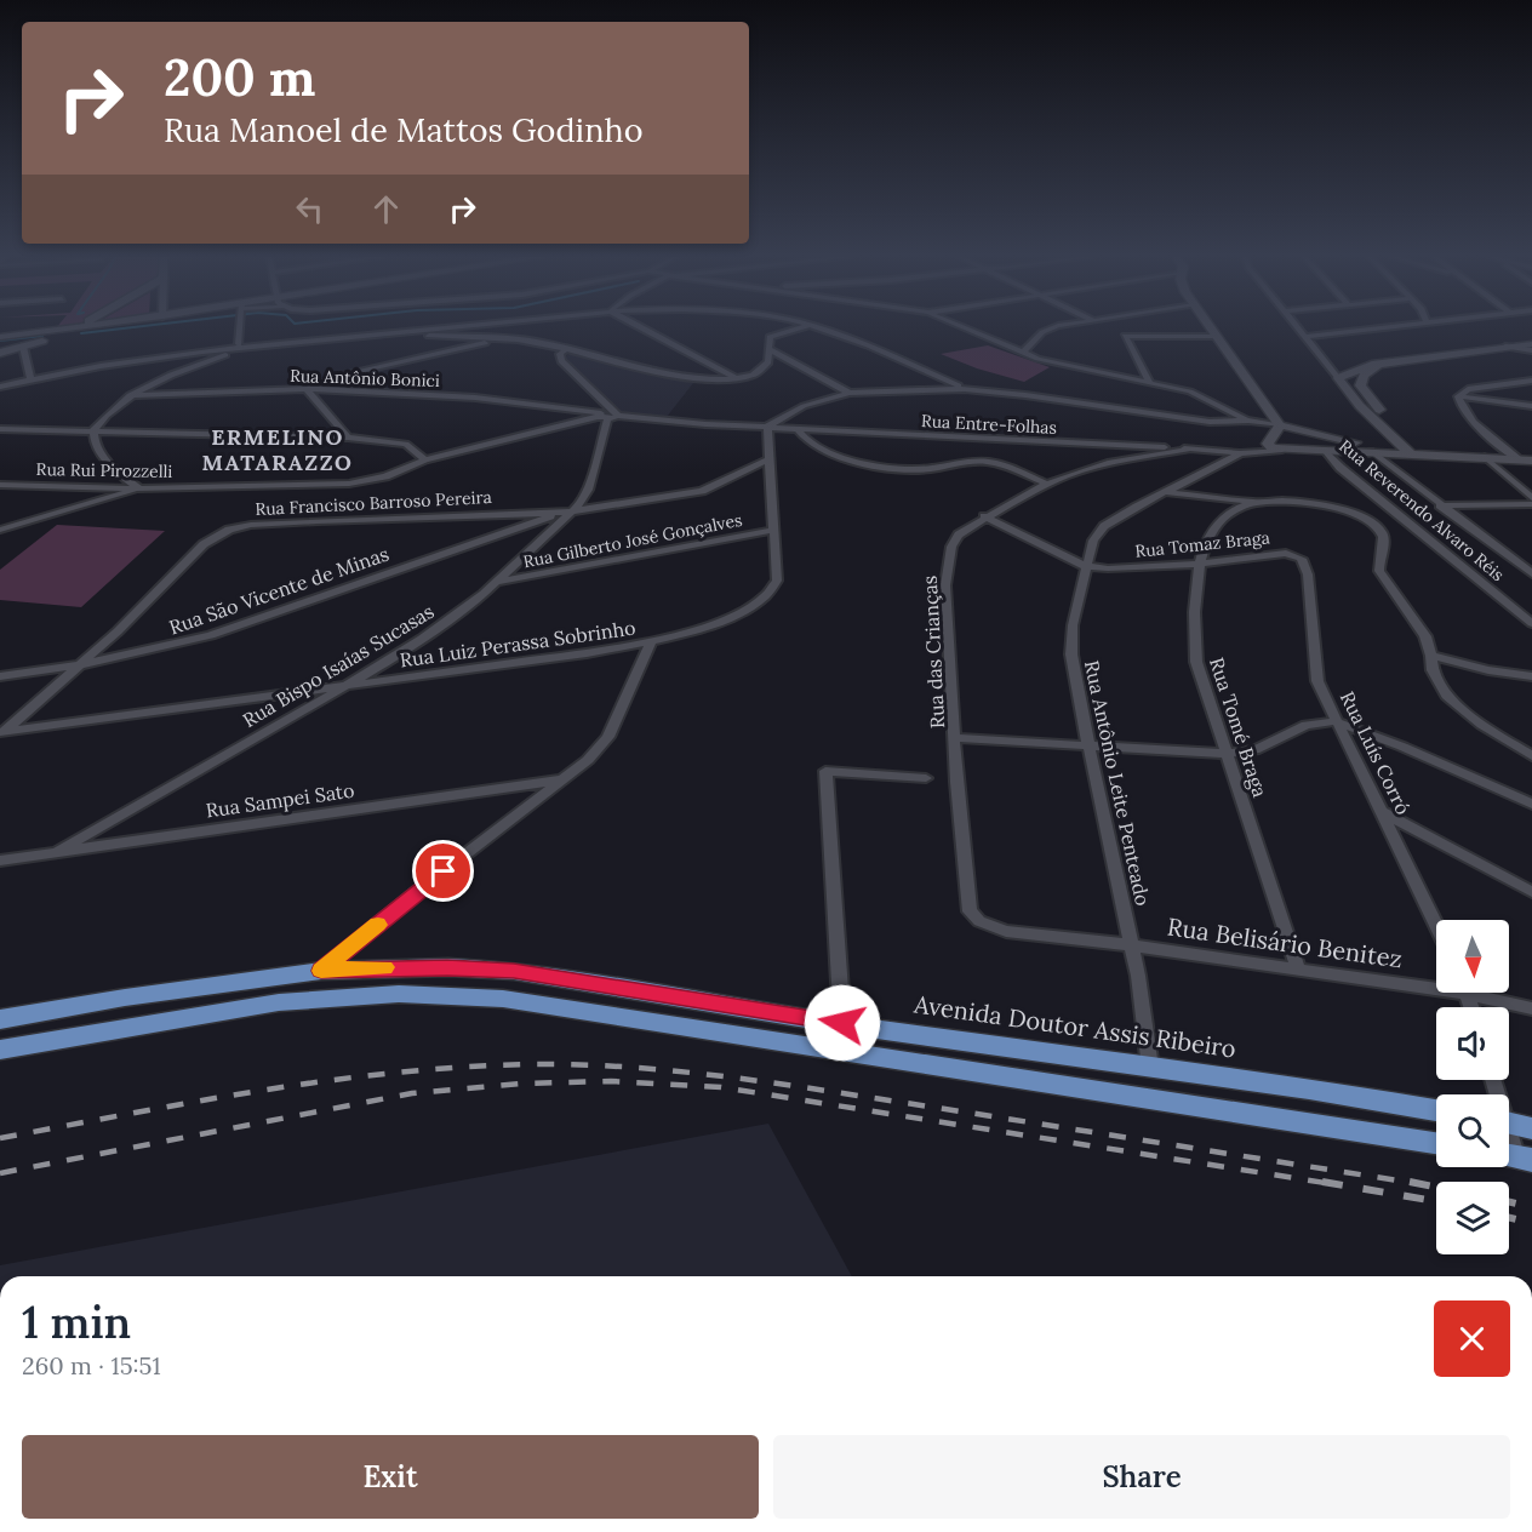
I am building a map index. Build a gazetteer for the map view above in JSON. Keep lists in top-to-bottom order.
{
  "streets": {
    "main road": ["Avenida Doutor Assis Ribeiro"],
    "street": [
      "Rua Antônio Bonici",
      "Rua Entre-Folhas",
      "Rua Rui Pirozzelli",
      "Rua Francisco Barroso Pereira",
      "Rua Reverendo Alvaro Réis",
      "Rua Gilberto José Gonçalves",
      "Rua Tomaz Braga",
      "Rua São Vicente de Minas",
      "Rua Luiz Perassa Sobrinho",
      "Rua das Crianças",
      "Rua Bispo Isaías Sucasas",
      "Rua Tomé Braga",
      "Rua Luís Corró",
      "Rua Antônio Leite Penteado",
      "Rua Sampei Sato",
      "Rua Belisário Benitez"
    ]
  },
  "crossings": [
    ["Rua Antônio Bonici", "Rua Entre-Folhas"],
    ["Rua Antônio Bonici", "Rua Luiz Perassa Sobrinho"],
    ["Rua Antônio Bonici", "Rua Bispo Isaías Sucasas"],
    ["Rua Entre-Folhas", "Rua Luiz Perassa Sobrinho"],
    ["Rua Entre-Folhas", "Rua das Crianças"],
    ["Rua Entre-Folhas", "Rua Antônio Leite Penteado"],
    ["Rua Francisco Barroso Pereira", "Rua São Vicente de Minas"],
    ["Rua Francisco Barroso Pereira", "Rua Luiz Perassa Sobrinho"],
    ["Rua Francisco Barroso Pereira", "Rua Bispo Isaías Sucasas"],
    ["Rua Gilberto José Gonçalves", "Rua Luiz Perassa Sobrinho"],
    ["Rua Gilberto José Gonçalves", "Rua Bispo Isaías Sucasas"],
    ["Rua Tomaz Braga", "Rua das Crianças"],
    ["Rua Tomaz Braga", "Rua Tomé Braga"],
    ["Rua Tomaz Braga", "Rua Luís Corró"],
    ["Rua Tomaz Braga", "Rua Antônio Leite Penteado"],
    ["Rua São Vicente de Minas", "Rua Bispo Isaías Sucasas"],
    ["Rua Luiz Perassa Sobrinho", "Rua Bispo Isaías Sucasas"],
    ["Rua das Crianças", "Rua Belisário Benitez"],
    ["Rua Bispo Isaías Sucasas", "Rua Sampei Sato"],
    ["Rua Tomé Braga", "Rua Belisário Benitez"],
    ["Rua Antônio Leite Penteado", "Rua Belisário Benitez"],
    ["Rua Antônio Leite Penteado", "Avenida Doutor Assis Ribeiro"]
  ],
  "districts": ["ERMELINO MATARAZZO"],
  "north": "bottom",
  "page": {
    "turn": ["200 m", "Rua Manoel de Mattos Godinho"],
    "heading": ["1 min", "260 m · 15:51"],
    "buttons": ["Exit", "Share"]
  }
}
